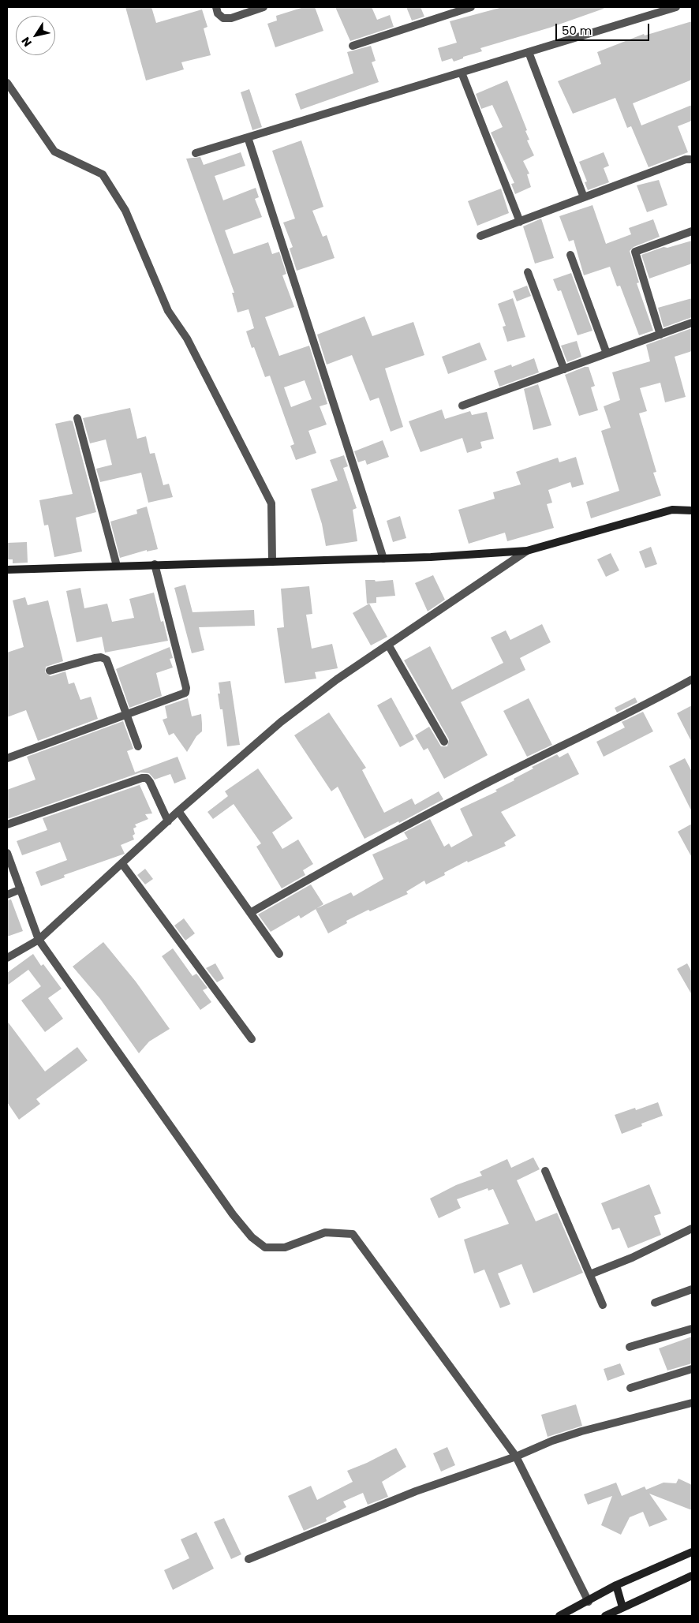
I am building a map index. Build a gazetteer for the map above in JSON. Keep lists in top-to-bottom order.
{
  "scale_bar": "50 m",
  "north": "bottom left"
}
